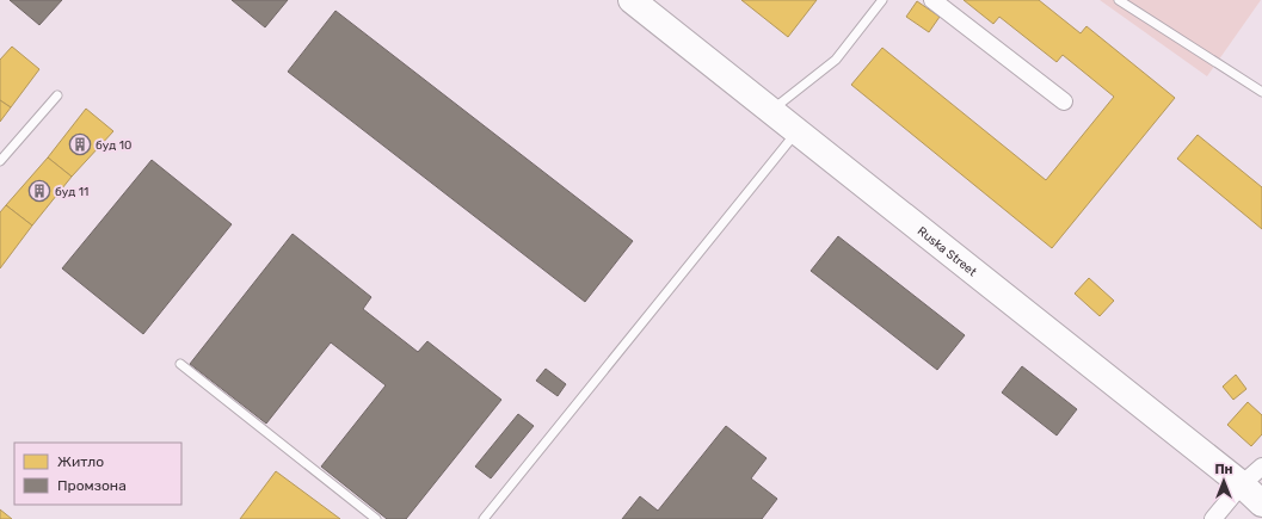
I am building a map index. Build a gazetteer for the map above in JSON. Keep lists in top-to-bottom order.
{
  "streets": {
    "main road": ["Ruska Street"]
  },
  "places": {
    "building": ["буд 10", "буд 11"]
  },
  "legend": ["Житло", "Промзона"],
  "north": "top"
}
